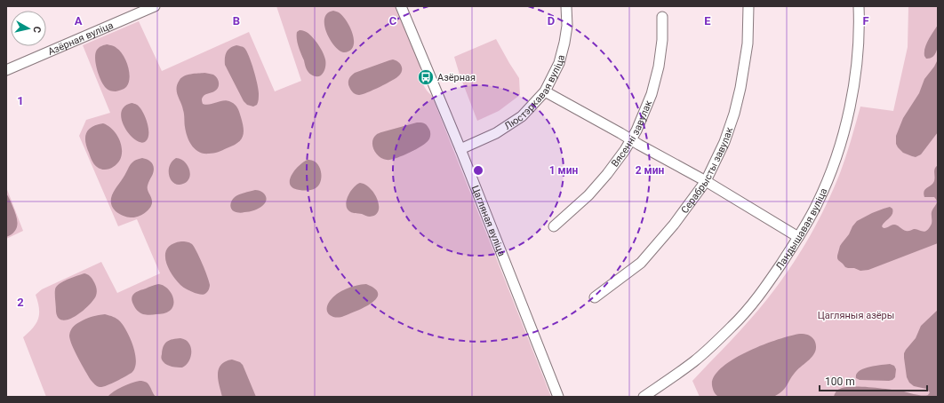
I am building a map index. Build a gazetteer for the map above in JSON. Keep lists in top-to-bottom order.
{
  "streets": {
    "street": [
      "Азёрная вуліца",
      "Люстэркавая вуліца",
      "Вясенні завулак",
      "Серабрысты завулак",
      "Цагляная вуліца",
      "Ландышавая вуліца"
    ]
  },
  "crossings": [
    ["Люстэркавая вуліца", "Цагляная вуліца"]
  ],
  "parks": ["Цагляныя азёры"],
  "places": {
    "bus stop": ["Азёрная"]
  },
  "scale_bar": "100 m",
  "north": "right",
  "grid": {
    "columns": [
      "A",
      "B",
      "C",
      "D",
      "E",
      "F"
    ],
    "rows": ["1", "2"]
  },
  "rings": ["1 мин", "2 мин"]
}
